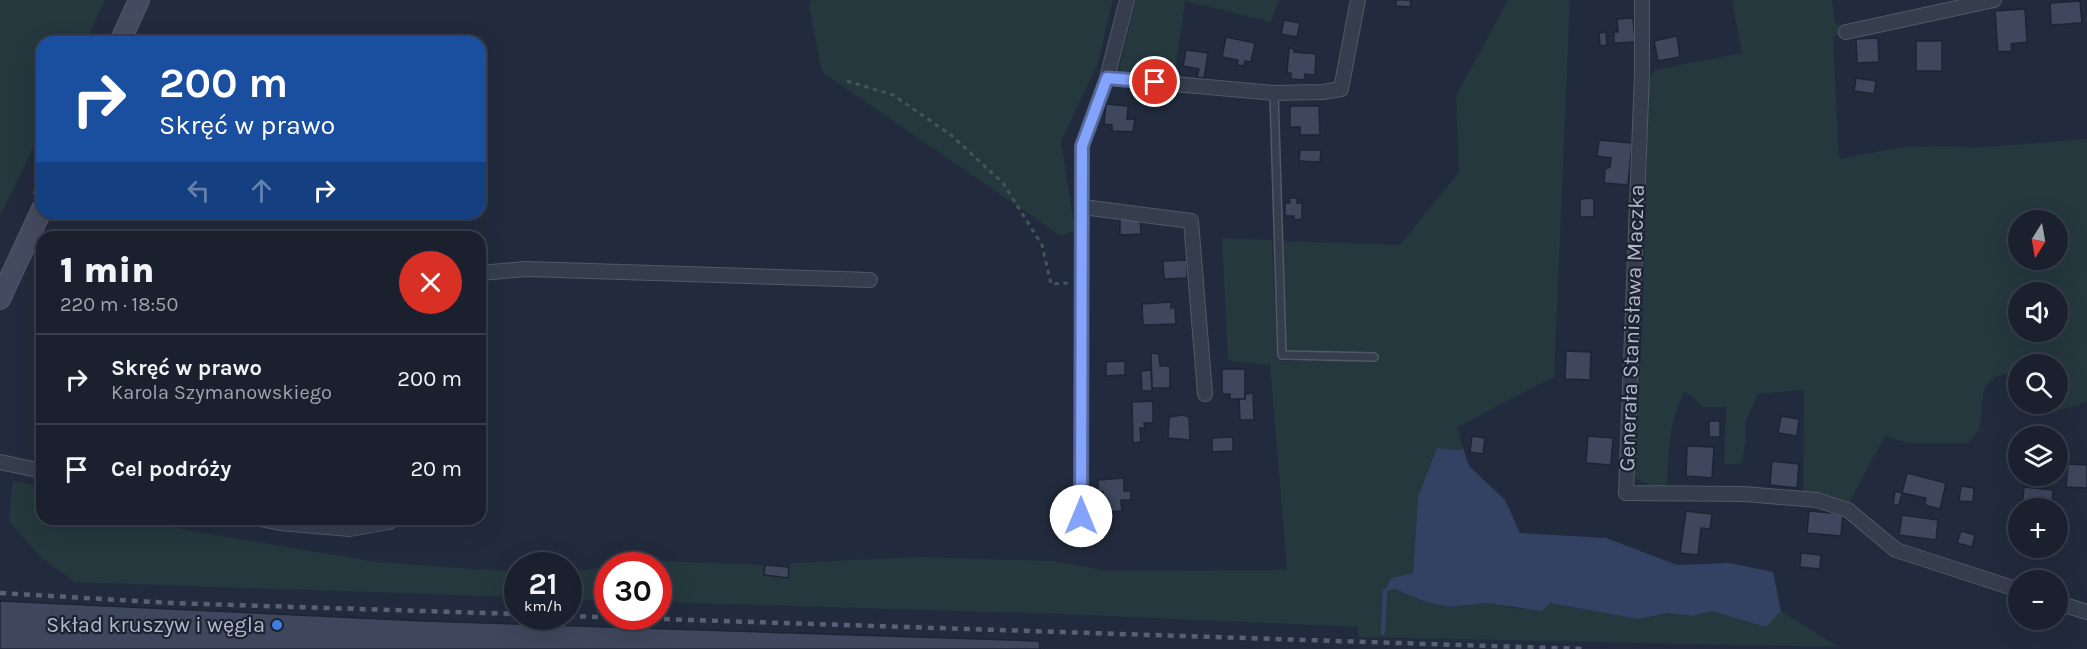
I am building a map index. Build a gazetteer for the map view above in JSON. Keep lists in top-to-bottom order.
{
  "streets": {
    "street": ["Generała Stanisława Maczka"]
  },
  "places": ["Skład kruszyw i węgla"],
  "north": "bottom",
  "page": {
    "turn": ["200 m", "Skręć w prawo"],
    "map_buttons": ["+", "−"],
    "heading": ["1 min", "220 m · 18:50"],
    "list": [
      {
        "name": "Skręć w prawo",
        "note": "Karola Szymanowskiego",
        "value": "200 m"
      },
      {
        "name": "Cel podróży",
        "value": "20 m"
      }
    ],
    "speed": "21 km/h",
    "limit": "30"
  }
}
